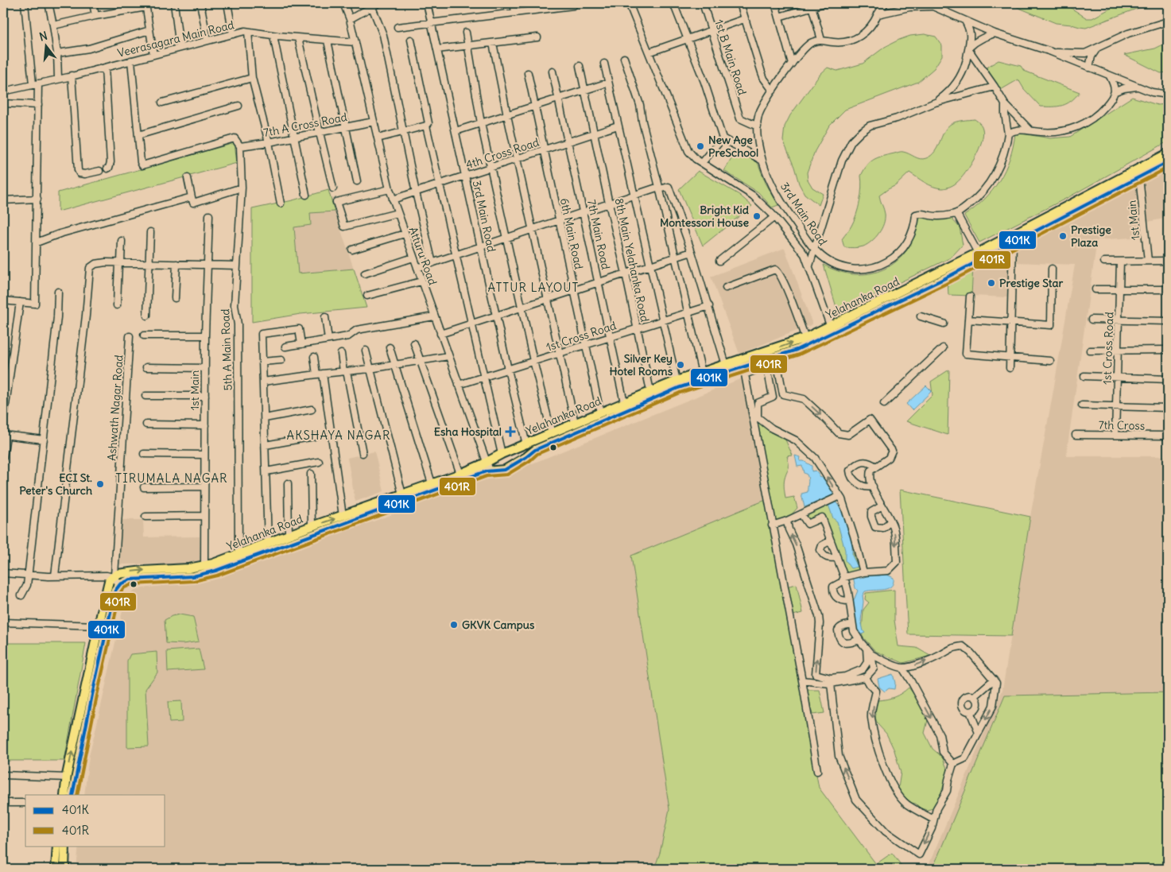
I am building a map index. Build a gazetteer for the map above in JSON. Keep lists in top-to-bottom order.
{
  "streets": {
    "main road": ["Yelahanka Road"],
    "street": [
      "Veerasagara Main Road",
      "1st B Main Road",
      "7th A Cross Road",
      "4th Cross Road",
      "3rd Main Road",
      "1st Main",
      "6th Main Road",
      "7th Main Road",
      "Atturu Road",
      "8th Main Yelahanka Road",
      "1st Cross Road",
      "5th A Main Road",
      "Ashwath Nagar Road",
      "7th Cross"
    ]
  },
  "crossings": [
    ["Veerasagara Main Road", "Atturu Road"],
    ["1st B Main Road", "3rd Main Road"],
    ["7th A Cross Road", "Atturu Road"],
    ["7th A Cross Road", "5th A Main Road"],
    ["4th Cross Road", "3rd Main Road"],
    ["4th Cross Road", "6th Main Road"],
    ["4th Cross Road", "7th Main Road"],
    ["4th Cross Road", "Atturu Road"],
    ["4th Cross Road", "8th Main Yelahanka Road"],
    ["3rd Main Road", "Yelahanka Road"],
    ["3rd Main Road", "1st Cross Road"],
    ["1st Main", "Yelahanka Road"],
    ["6th Main Road", "Yelahanka Road"],
    ["6th Main Road", "1st Cross Road"],
    ["7th Main Road", "Yelahanka Road"],
    ["7th Main Road", "1st Cross Road"],
    ["Atturu Road", "Yelahanka Road"],
    ["Atturu Road", "1st Cross Road"],
    ["8th Main Yelahanka Road", "Yelahanka Road"],
    ["8th Main Yelahanka Road", "1st Cross Road"],
    ["Yelahanka Road", "5th A Main Road"],
    ["Yelahanka Road", "Ashwath Nagar Road"],
    ["1st Cross Road", "7th Cross"]
  ],
  "districts": ["ATTUR LAYOUT", "AKSHAYA NAGAR", "TIRUMALA NAGAR"],
  "places": {
    "other": [
      "New Age PreSchool",
      "Bright Kid Montessori House",
      "Prestige Plaza",
      "Prestige Star",
      "Silver Key Hotel Rooms",
      "ECI St. Peter's Church",
      "GKVK Campus"
    ],
    "health": ["Esha Hospital"]
  },
  "lines": ["transit line 401K", "transit line 401R"],
  "legend": ["401K", "401R"],
  "north": "top"
}
